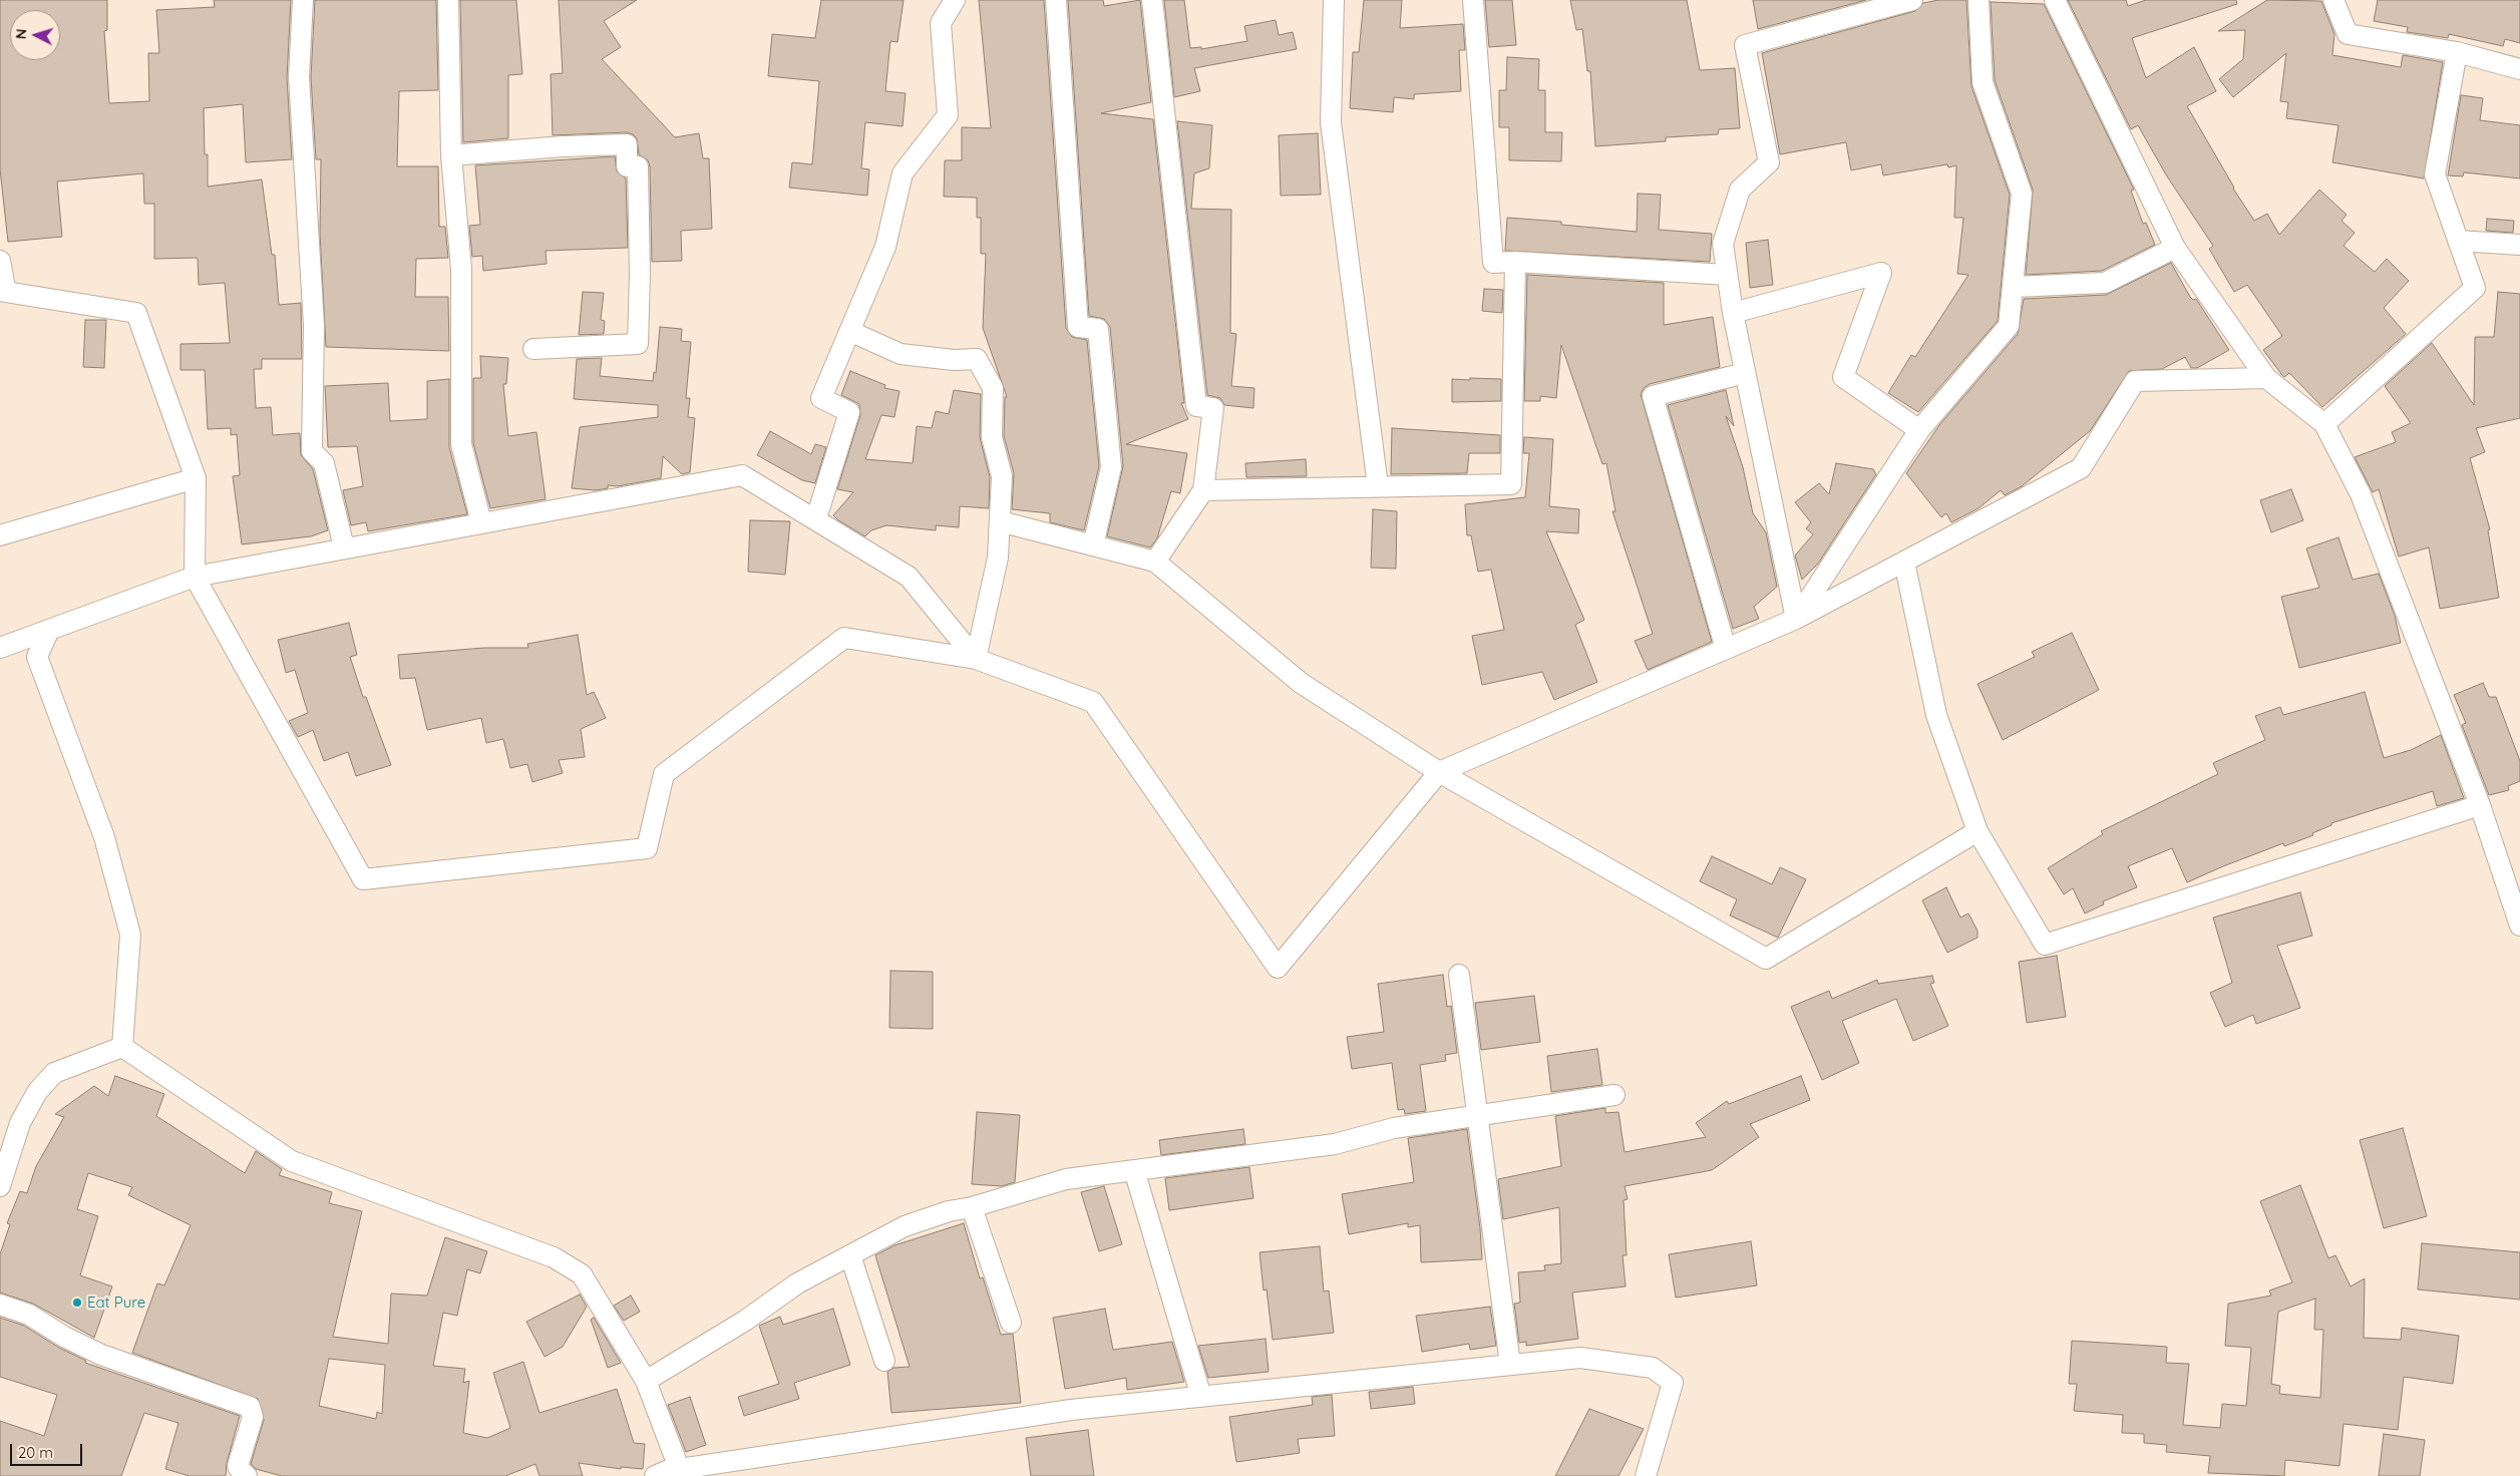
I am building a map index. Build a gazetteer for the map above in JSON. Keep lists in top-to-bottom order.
{
  "places": ["Eat Pure"],
  "scale_bar": "20 m",
  "north": "left"
}
